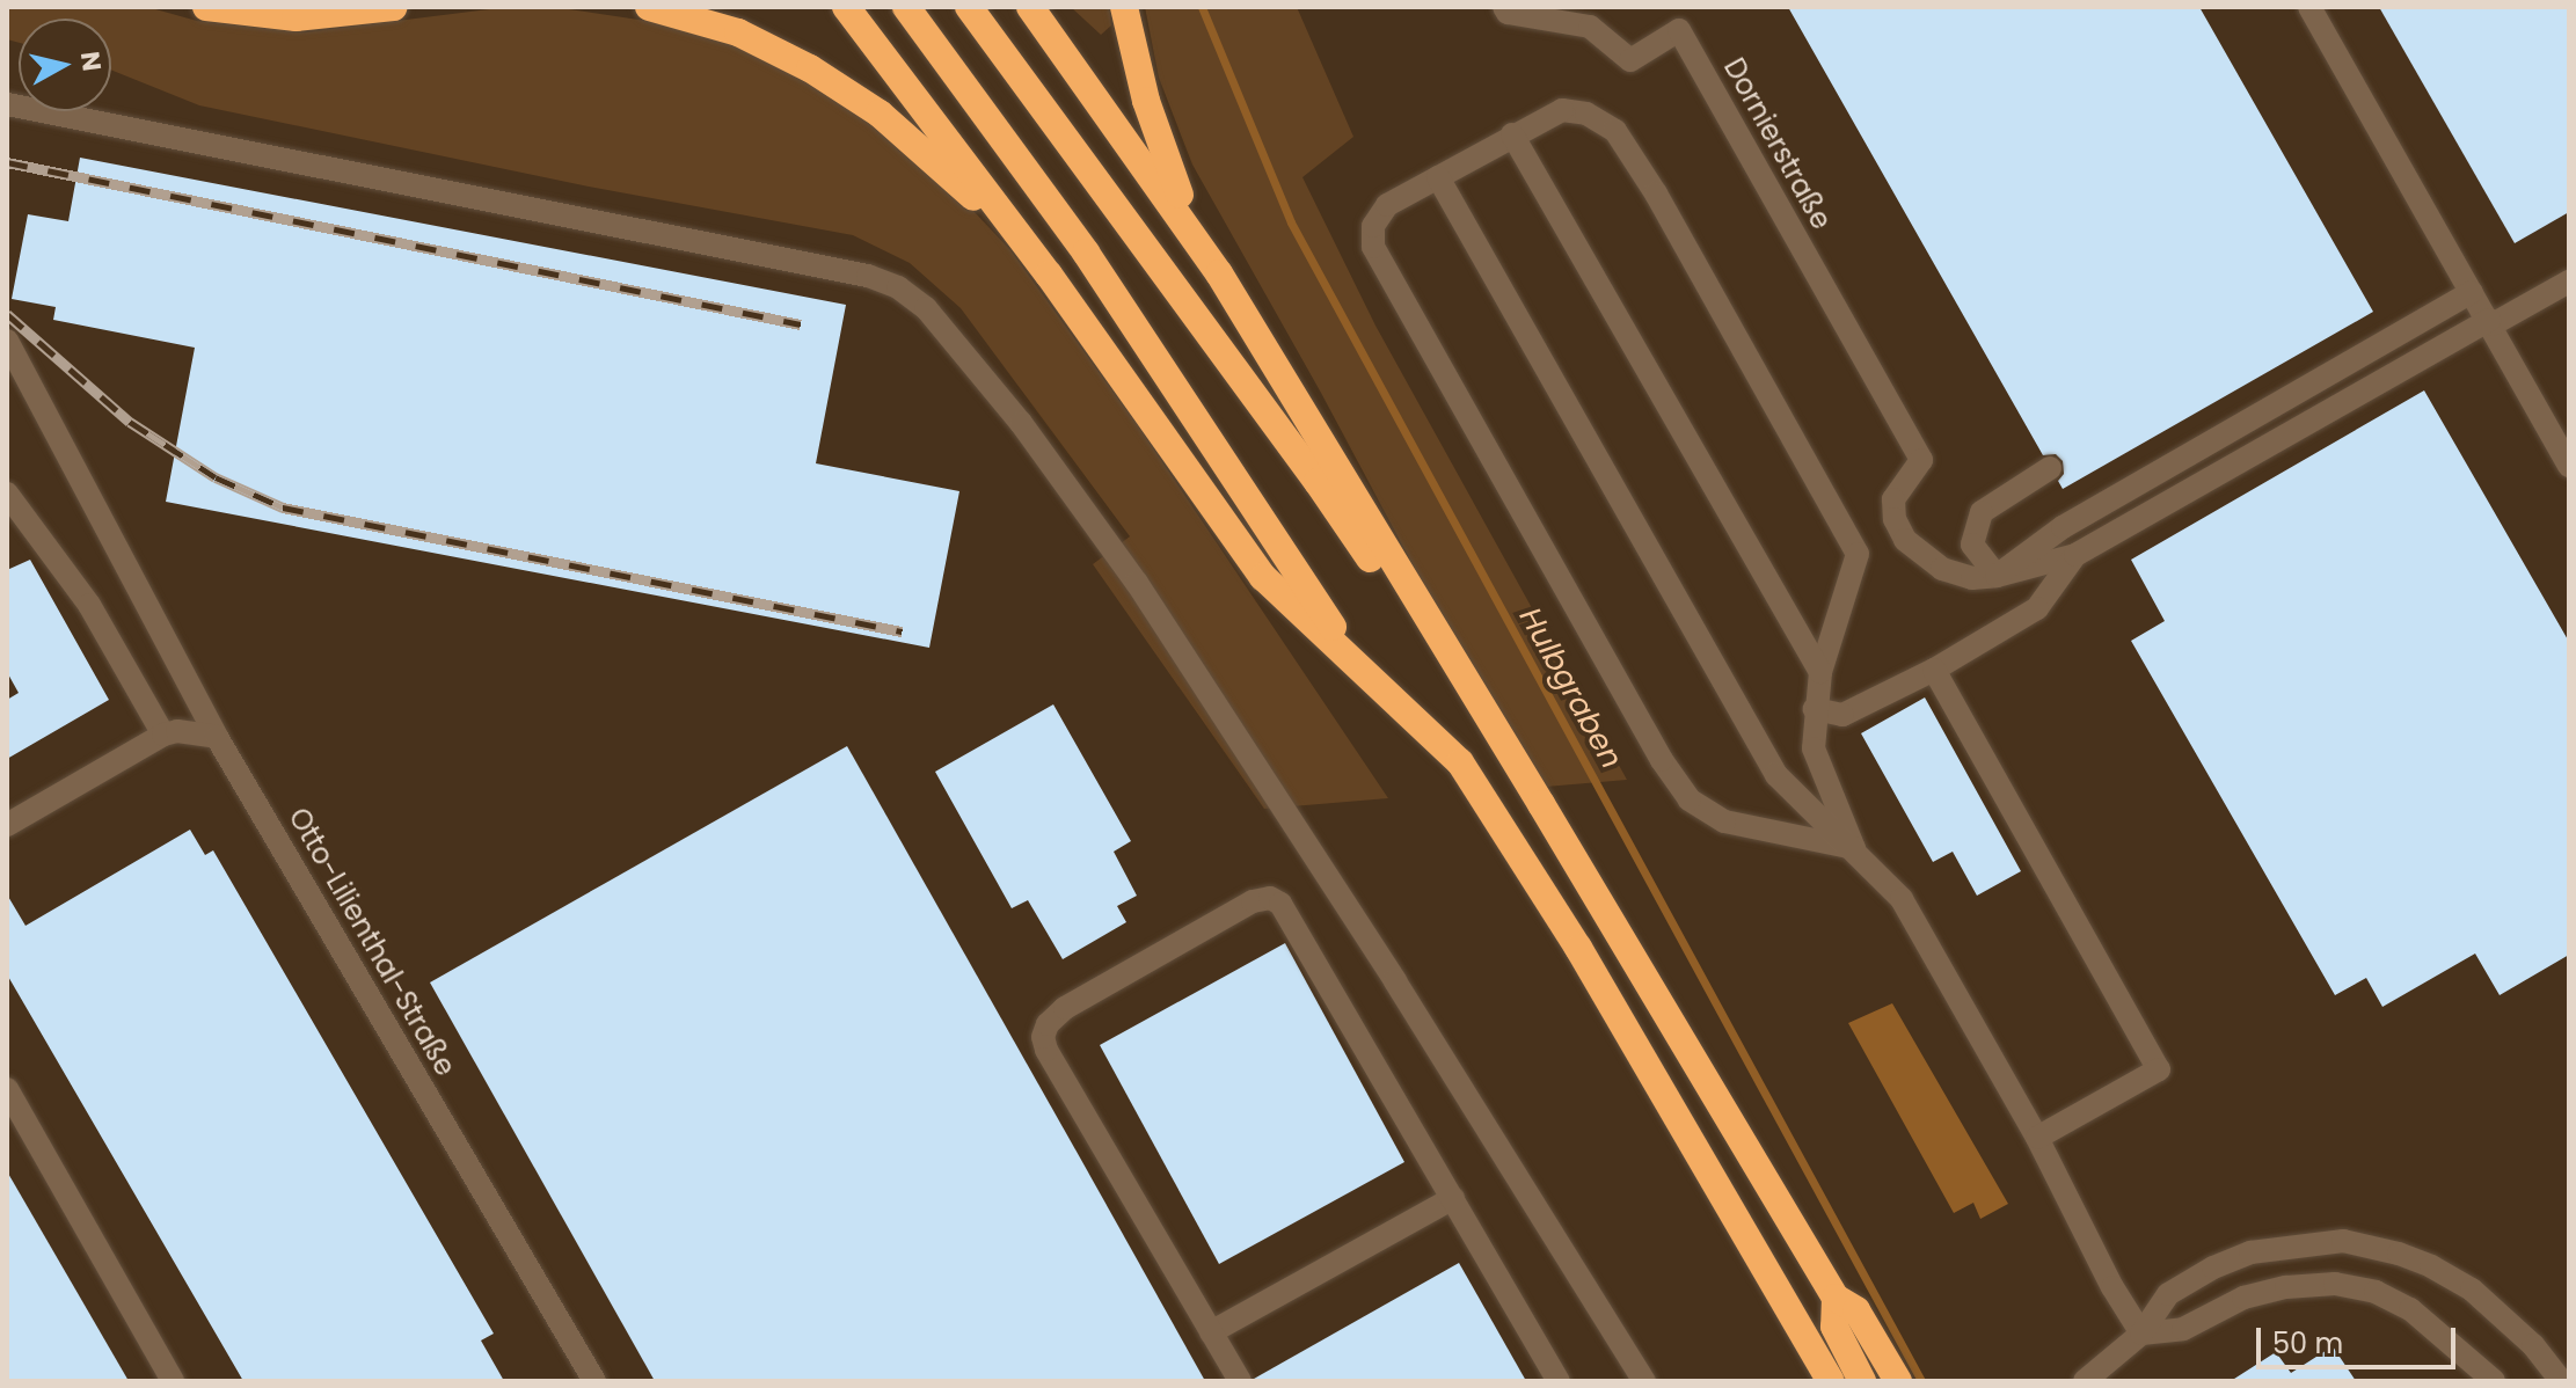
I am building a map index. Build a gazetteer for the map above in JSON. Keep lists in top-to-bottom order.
{
  "streets": {
    "street": ["Dornierstraße", "Otto-Lilienthal-Straße"]
  },
  "water": ["Hulbgraben"],
  "scale_bar": "50 m",
  "north": "right"
}
